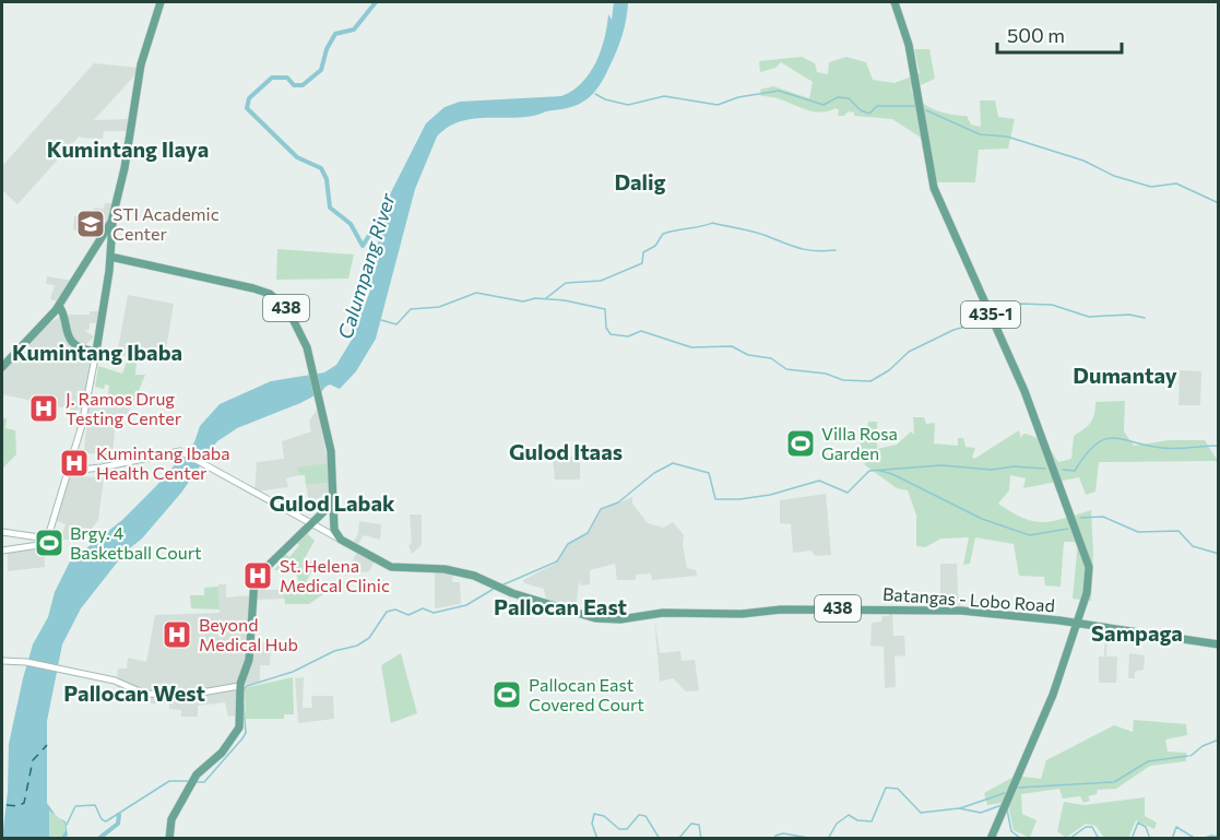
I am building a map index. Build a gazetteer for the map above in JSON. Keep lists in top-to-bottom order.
{
  "streets": {
    "main road": ["438", "435-1", "Batangas - Lobo Road"]
  },
  "crossings": [
    ["438", "Batangas - Lobo Road"],
    ["435-1", "Batangas - Lobo Road"]
  ],
  "districts": [
    "Kumintang Ilaya",
    "Dalig",
    "Kumintang Ibaba",
    "Dumantay",
    "Gulod Itaas",
    "Gulod Labak",
    "Pallocan East",
    "Sampaga",
    "Pallocan West"
  ],
  "water": ["Calumpang River"],
  "places": {
    "school or university": ["STI Academic Center"],
    "hospital": [
      "J. Ramos Drug Testing Center",
      "Kumintang Ibaba Health Center",
      "St. Helena Medical Clinic",
      "Beyond Medical Hub"
    ],
    "sports": ["Villa Rosa Garden", "Brgy. 4 Basketball Court", "Pallocan East Covered Court"]
  },
  "scale_bar": "500 m"
}
